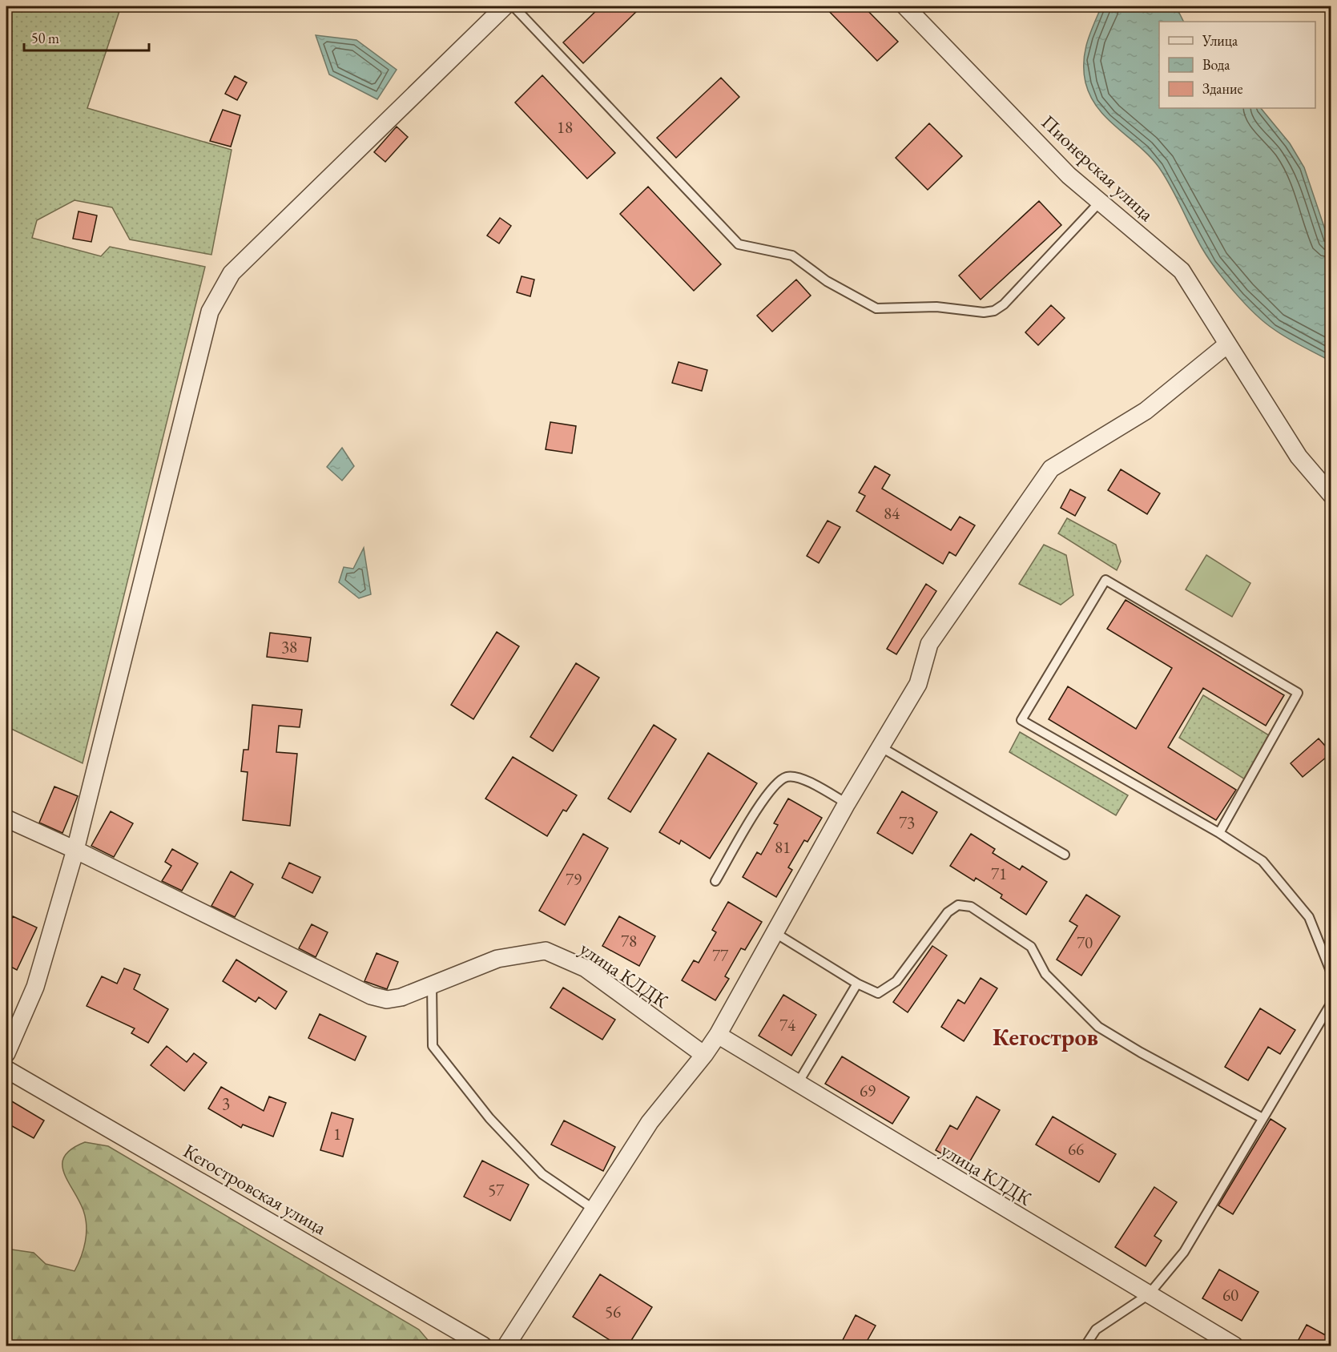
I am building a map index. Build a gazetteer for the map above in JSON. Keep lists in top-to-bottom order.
{
  "streets": {
    "street": ["Пионерская улица", "улица КЛДК", "Кегостровская улица"]
  },
  "districts": ["Кегостров"],
  "house_numbers": [
    "18",
    "84",
    "38",
    "73",
    "81",
    "71",
    "79",
    "78",
    "70",
    "77",
    "74",
    "69",
    "3",
    "1",
    "66",
    "57",
    "60",
    "56"
  ],
  "legend": ["Улица", "Вода", "Здание"],
  "scale_bar": "50 m"
}
